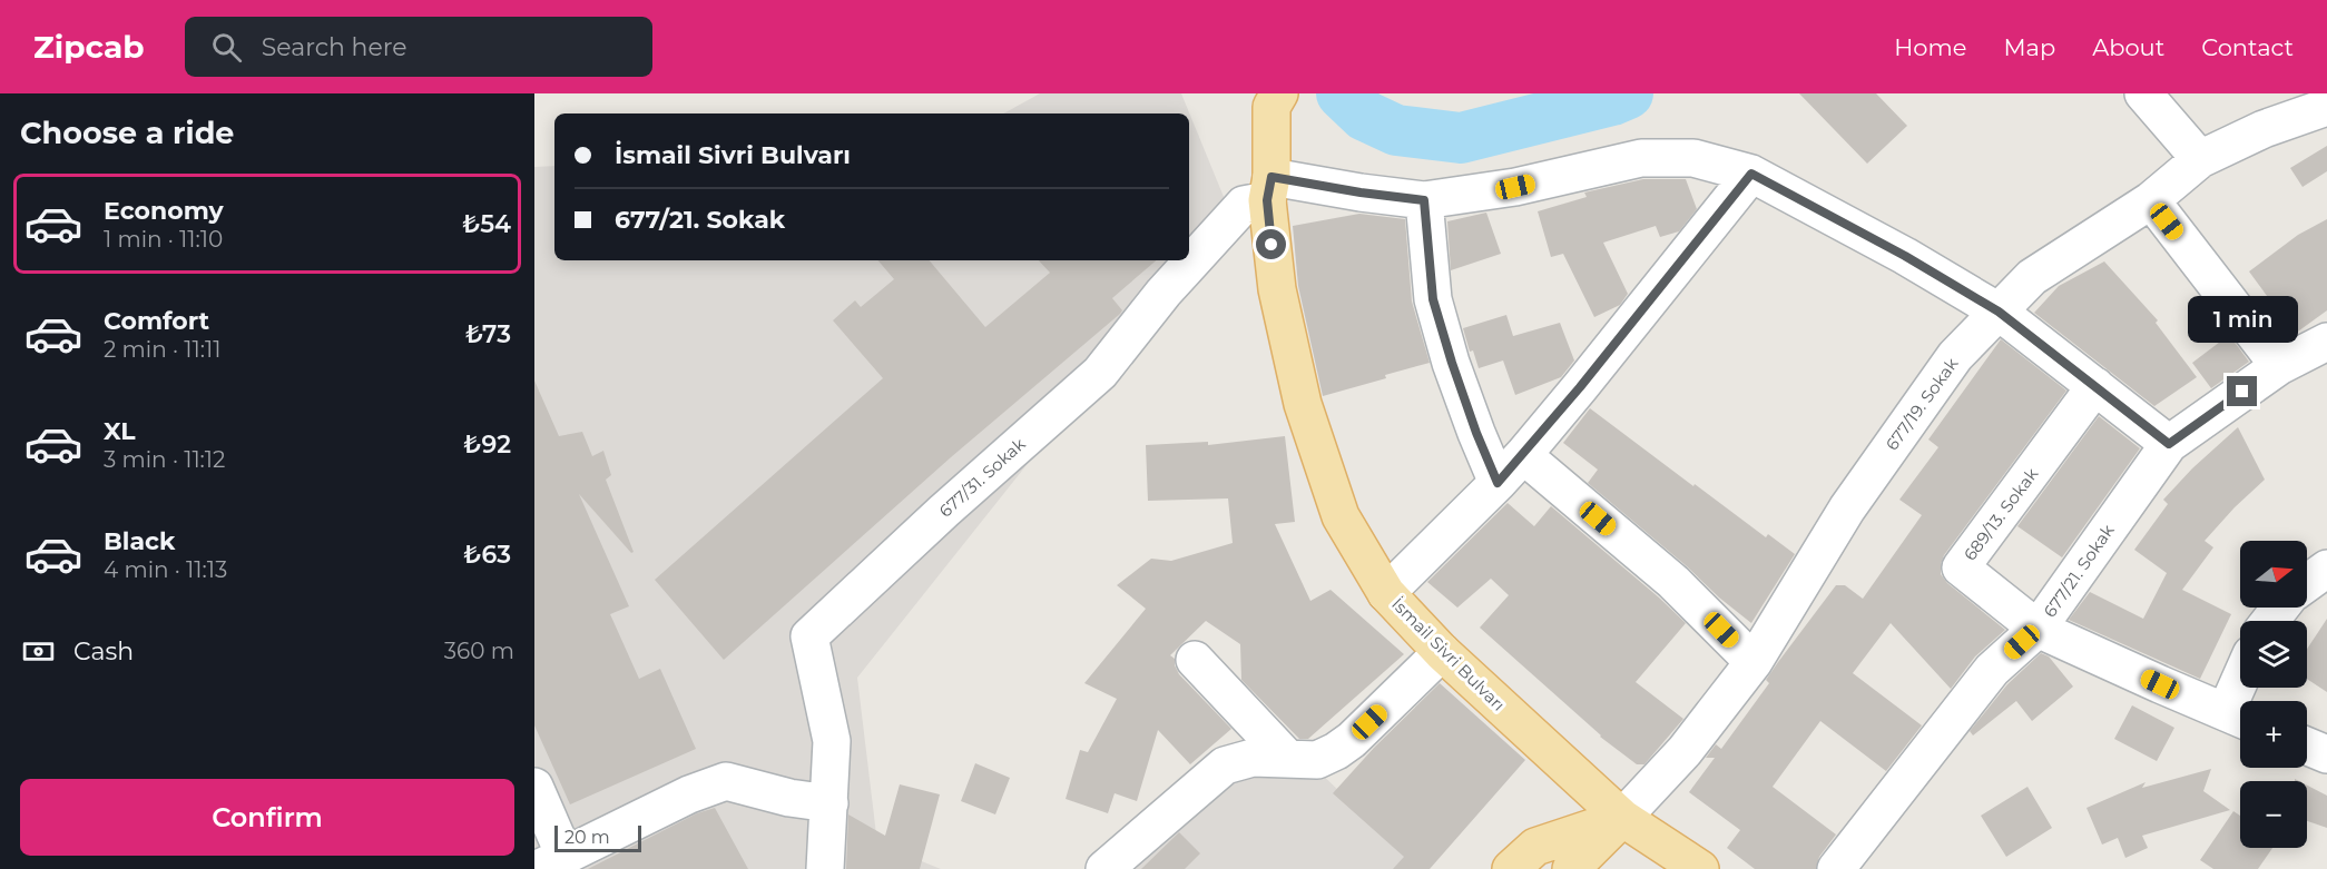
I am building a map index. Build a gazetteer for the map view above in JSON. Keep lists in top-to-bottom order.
{
  "streets": {
    "main road": ["677/19. Sokak", "İsmail Sivri Bulvarı"],
    "street": ["677/31. Sokak", "689/13. Sokak", "677/21. Sokak"]
  },
  "crossings": [
    ["677/19. Sokak", "İsmail Sivri Bulvarı"],
    ["677/31. Sokak", "İsmail Sivri Bulvarı"],
    ["689/13. Sokak", "677/21. Sokak"]
  ],
  "scale_bar": "20 m",
  "north": "right",
  "page": {
    "header": "Zipcab",
    "search": "Search here",
    "nav": [
      "Home",
      "Map",
      "About",
      "Contact"
    ],
    "heading": "Choose a ride",
    "banner": ["İsmail Sivri Bulvarı", "677/21. Sokak"],
    "list": [
      {
        "name": "Economy",
        "note": "1 min · 11:10",
        "value": "₺54"
      },
      {
        "name": "Comfort",
        "note": "2 min · 11:11",
        "value": "₺73"
      },
      {
        "name": "XL",
        "note": "3 min · 11:12",
        "value": "₺92"
      },
      {
        "name": "Black",
        "note": "4 min · 11:13",
        "value": "₺63"
      }
    ],
    "bubble": "1 min",
    "map_buttons": ["+", "−"],
    "pay": ["Cash", "360 m"],
    "buttons": "Confirm",
    "scale": "20 m"
  }
}
